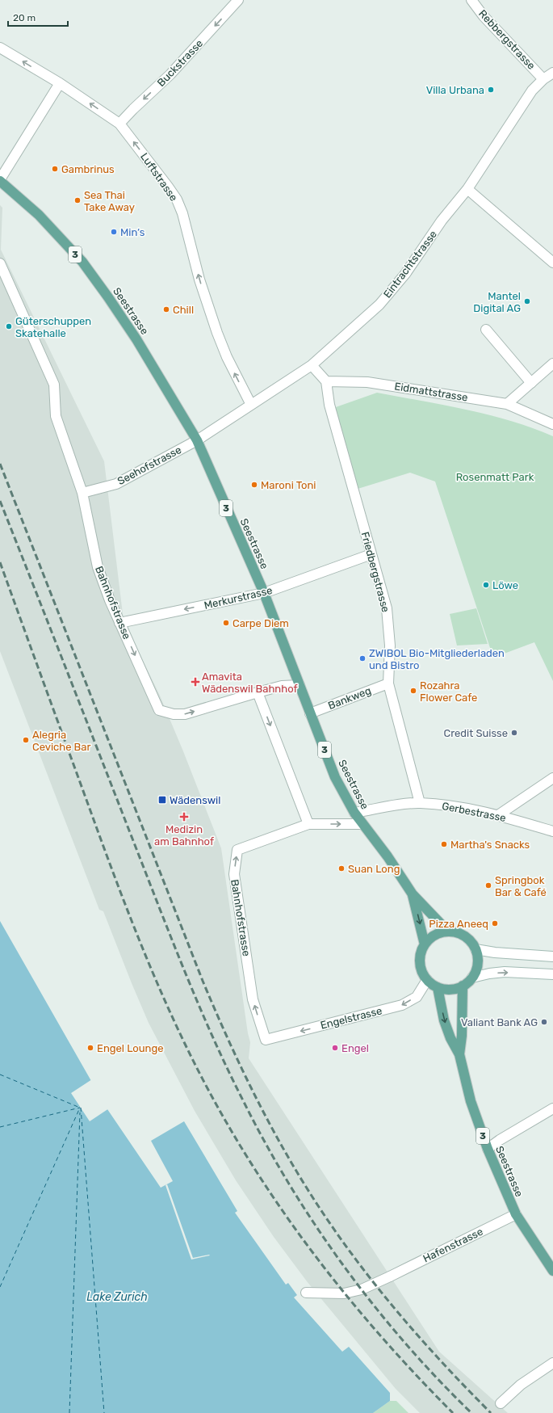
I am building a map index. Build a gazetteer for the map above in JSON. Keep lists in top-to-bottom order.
{
  "streets": {
    "main road": ["3", "Seestrasse"],
    "street": [
      "Rebbergstrasse",
      "Buckstrasse",
      "Luftstrasse",
      "Eintrachtstrasse",
      "Eidmattstrasse",
      "Seehofstrasse",
      "Friedbergstrasse",
      "Merkurstrasse",
      "Bahnhofstrasse",
      "Bankweg",
      "Gerbestrasse",
      "Engelstrasse",
      "Hafenstrasse"
    ]
  },
  "crossings": [
    ["Rebbergstrasse", "Eintrachtstrasse"],
    ["Buckstrasse", "Luftstrasse"],
    ["Luftstrasse", "Eintrachtstrasse"],
    ["Eintrachtstrasse", "Seestrasse"],
    ["Eintrachtstrasse", "Seehofstrasse"],
    ["Seestrasse", "Seehofstrasse"],
    ["Seestrasse", "Merkurstrasse"],
    ["Seestrasse", "Bahnhofstrasse"],
    ["Seestrasse", "Bankweg"],
    ["Seestrasse", "Gerbestrasse"],
    ["Seestrasse", "Engelstrasse"],
    ["Seestrasse", "Hafenstrasse"],
    ["Eidmattstrasse", "Friedbergstrasse"],
    ["Seehofstrasse", "Bahnhofstrasse"],
    ["Friedbergstrasse", "Merkurstrasse"],
    ["Friedbergstrasse", "Bankweg"],
    ["Friedbergstrasse", "Gerbestrasse"],
    ["Merkurstrasse", "Bahnhofstrasse"],
    ["Bahnhofstrasse", "Engelstrasse"]
  ],
  "one_way": [
    "Buckstrasse",
    "Luftstrasse",
    "Merkurstrasse",
    "Engelstrasse"
  ],
  "water": ["Lake Zurich"],
  "parks": ["Rosenmatt Park"],
  "places": {
    "other": [
      "Villa Urbana",
      "Gambrinus",
      "Sea Thai Take Away",
      "Min‘s",
      "Mantel Digital AG",
      "Chill",
      "Güterschuppen Skatehalle",
      "Maroni Toni",
      "Löwe",
      "Carpe Diem",
      "ZWIBOL Bio-Mitgliederladen und Bistro",
      "Rozahra Flower Cafe",
      "Credit Suisse",
      "Alegria Ceviche Bar",
      "Martha's Snacks",
      "Suan Long",
      "Springbok Bar & Café",
      "Pizza Aneeq",
      "Valiant Bank AG",
      "Engel Lounge",
      "Engel"
    ],
    "health": ["Amavita Wädenswil Bahnhof", "Medizin am Bahnhof"],
    "transit": ["Wädenswil"]
  },
  "scale_bar": "20 m"
}
